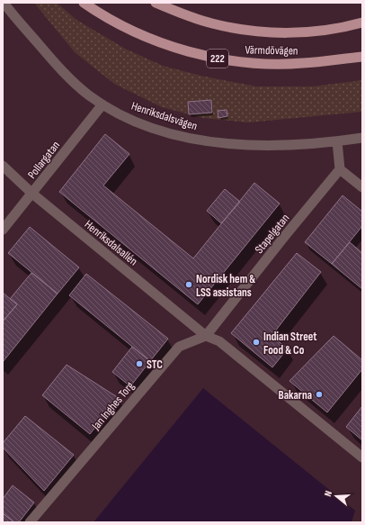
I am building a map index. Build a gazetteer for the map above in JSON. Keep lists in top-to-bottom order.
{
  "streets": {
    "main road": ["Värmdövägen", "222"],
    "street": [
      "Henriksdalsvägen",
      "Pollargatan",
      "Stapelgatan",
      "Henriksdalsallén",
      "Jan Inghes Torg"
    ]
  },
  "crossings": [
    ["Henriksdalsvägen", "Pollargatan"],
    ["Pollargatan", "Henriksdalsallén"],
    ["Stapelgatan", "Henriksdalsallén"],
    ["Stapelgatan", "Jan Inghes Torg"],
    ["Henriksdalsallén", "Jan Inghes Torg"]
  ],
  "places": [
    "Nordisk hem & LSS assistans",
    "Indian Street Food & Co",
    "STC",
    "Bakarna"
  ],
  "north": "left"
}
